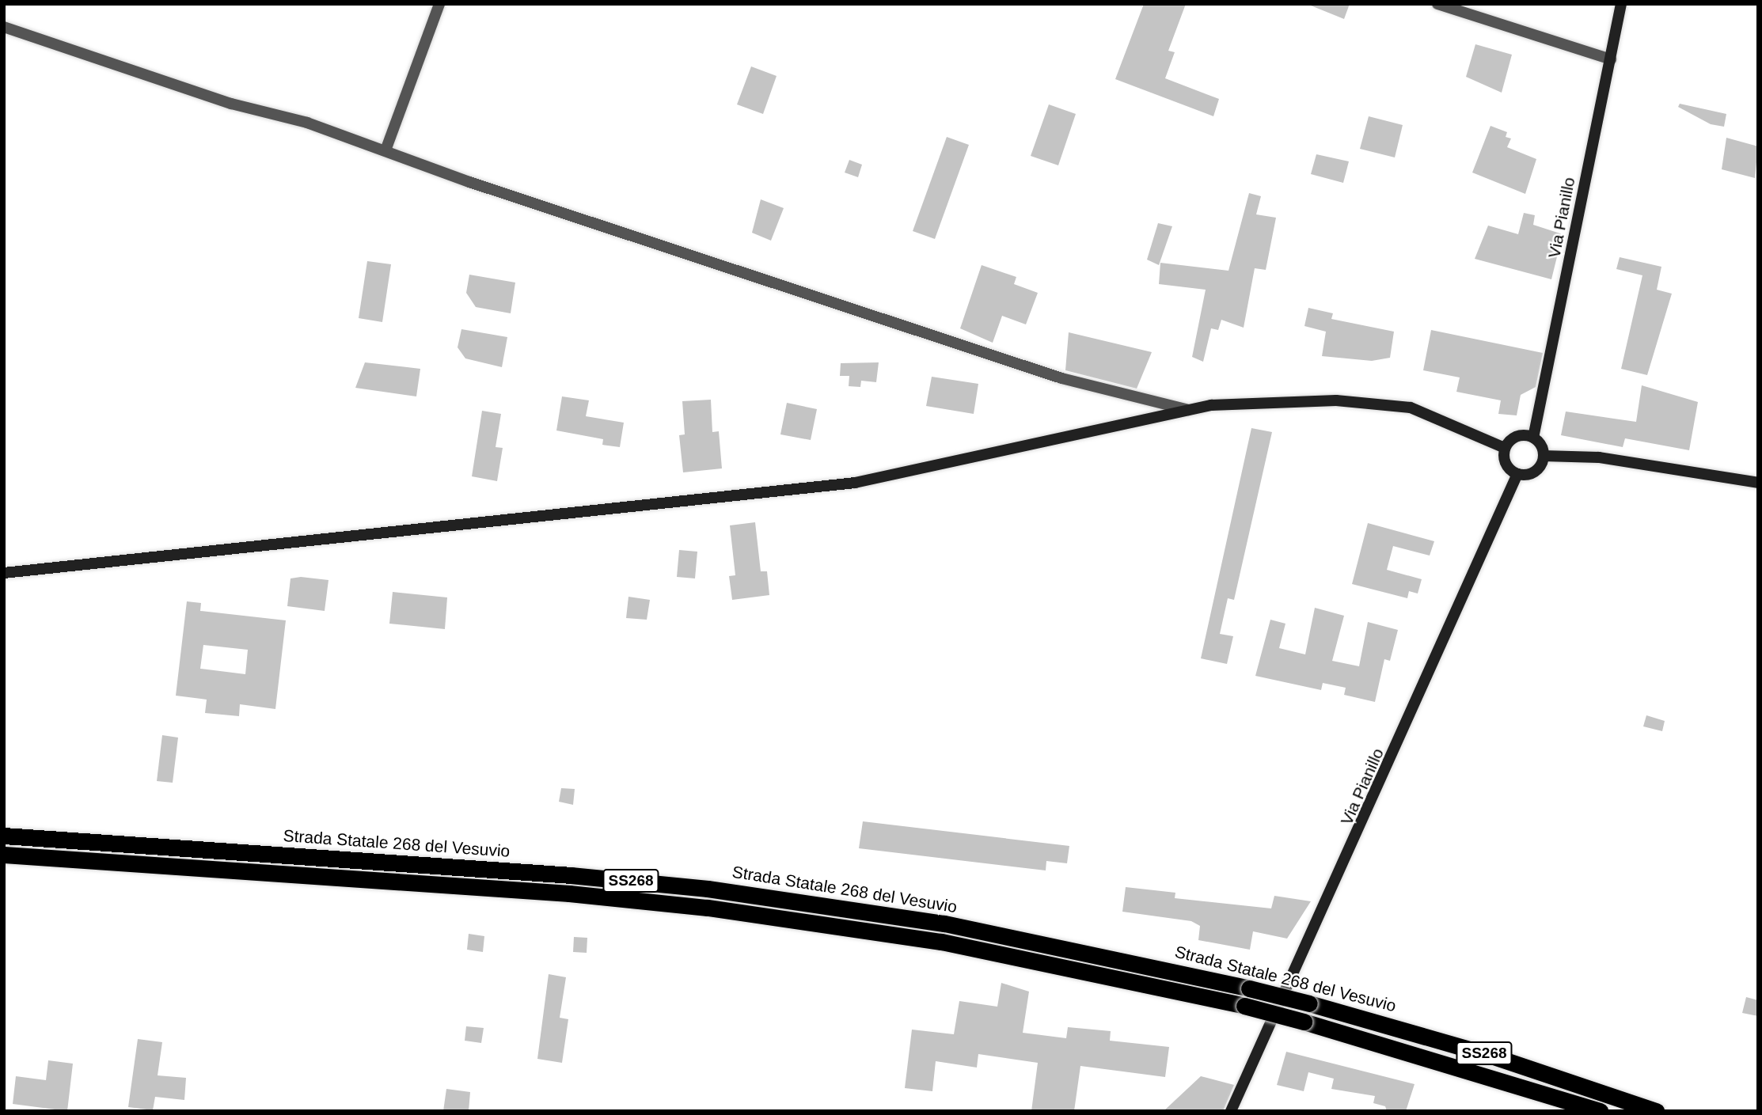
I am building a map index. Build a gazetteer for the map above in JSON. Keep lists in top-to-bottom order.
{
  "streets": {
    "highway": ["Strada Statale 268 del Vesuvio", "SS268"],
    "street": ["Via Pianillo"]
  }
}
